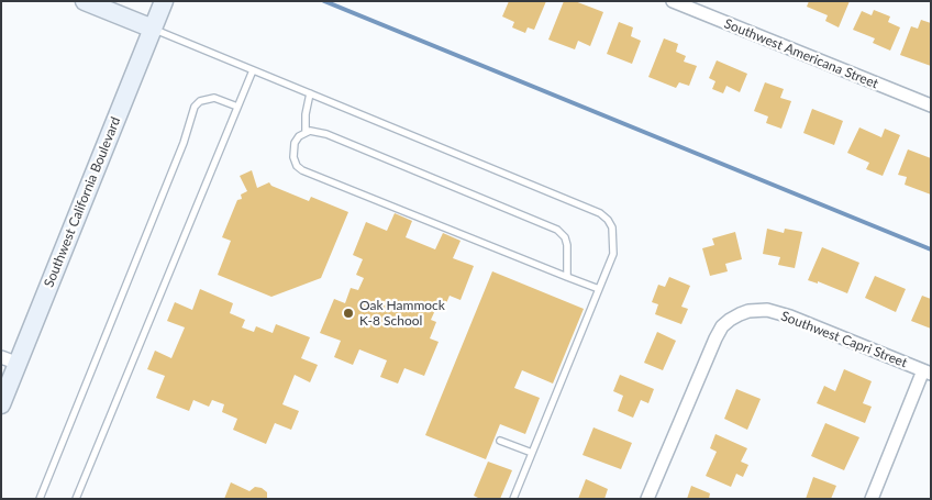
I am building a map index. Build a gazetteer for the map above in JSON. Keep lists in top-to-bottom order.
{
  "streets": {
    "street": ["Southwest Americana Street", "Southwest California Boulevard", "Southwest Capri Street"]
  },
  "places": ["Oak Hammock K-8 School"]
}
